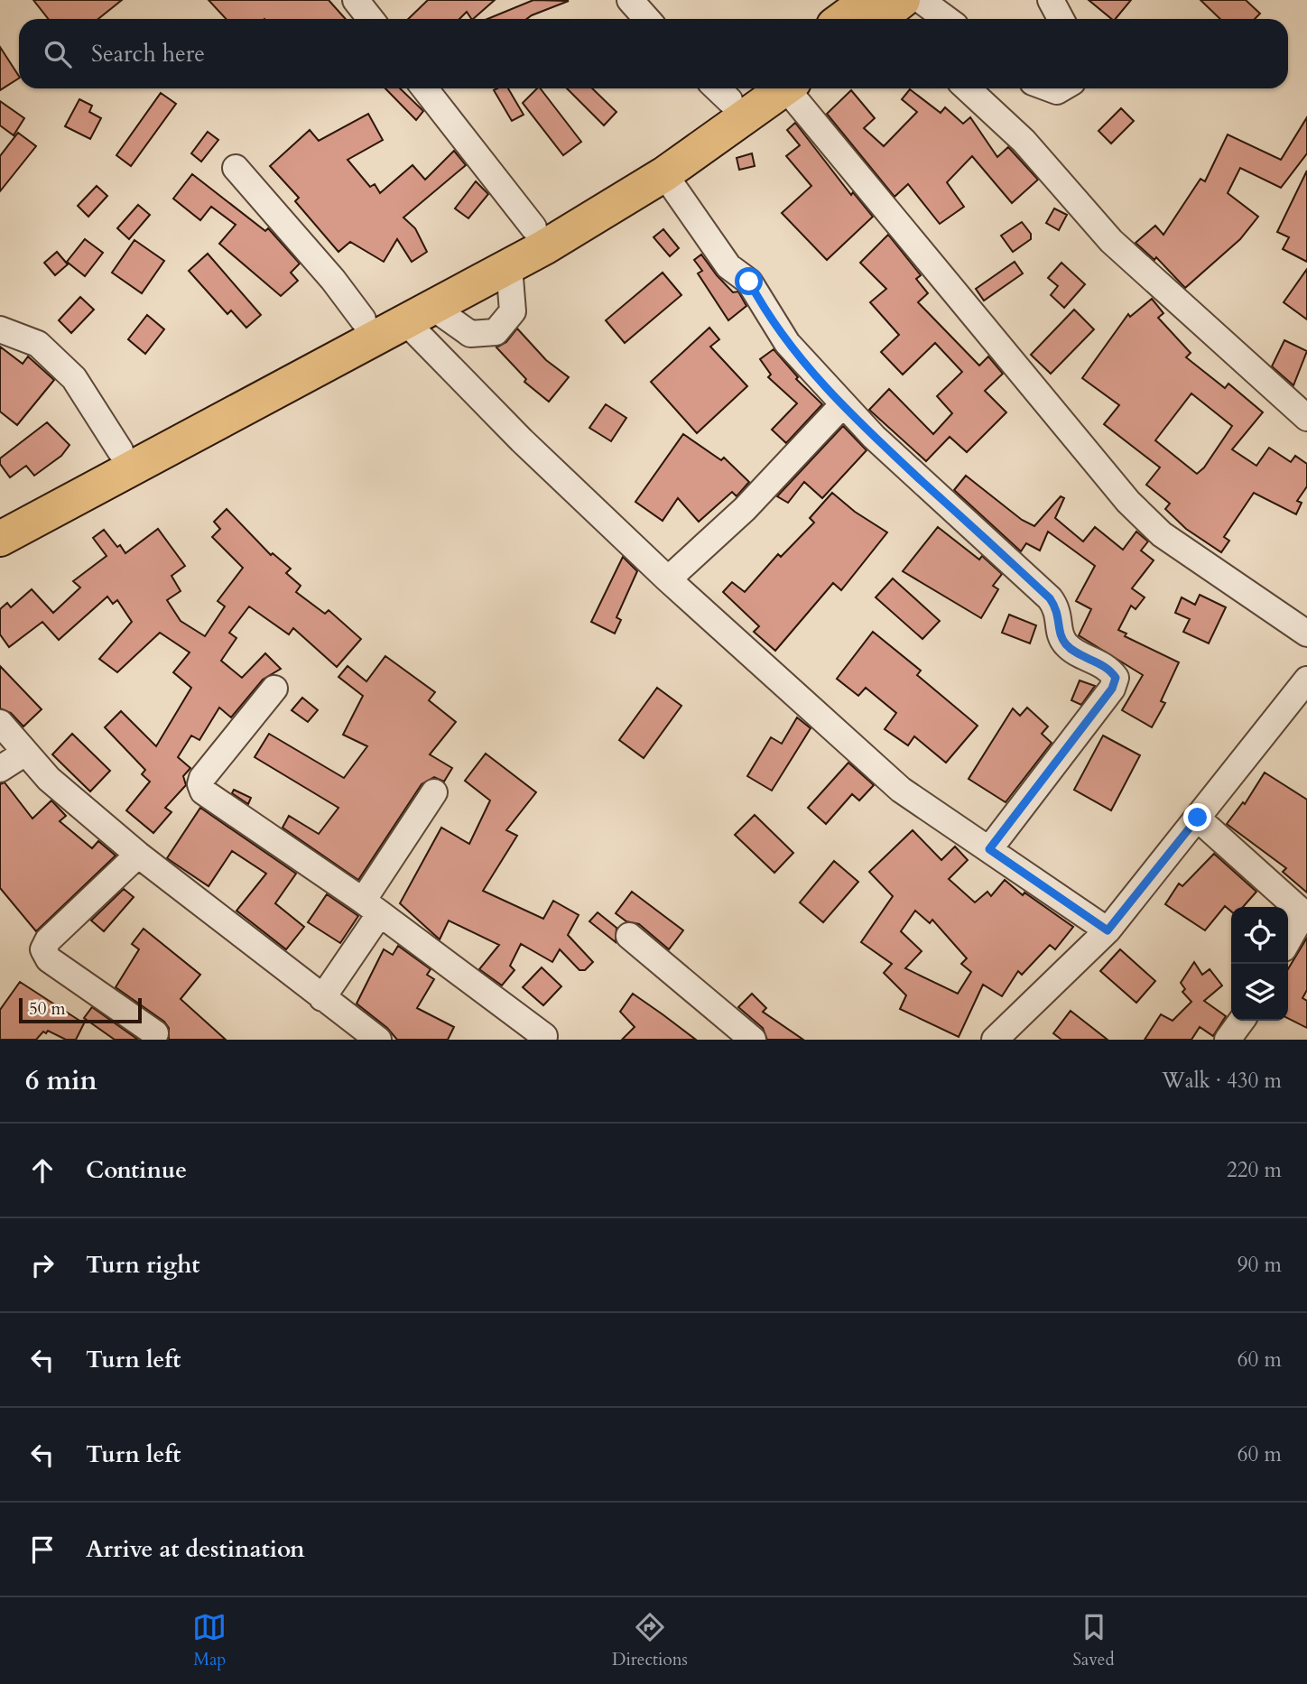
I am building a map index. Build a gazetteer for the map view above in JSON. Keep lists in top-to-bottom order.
{
  "scale_bar": "50 m",
  "page": {
    "search": "Search here",
    "scale": "50 m",
    "heading": ["6 min", "Walk · 430 m"],
    "list": [
      ["Continue", "220 m"],
      ["Turn right", "90 m"],
      ["Turn left", "60 m"],
      ["Turn left", "60 m"],
      "Arrive at destination"
    ],
    "nav": ["Map", "Directions", "Saved"]
  }
}
